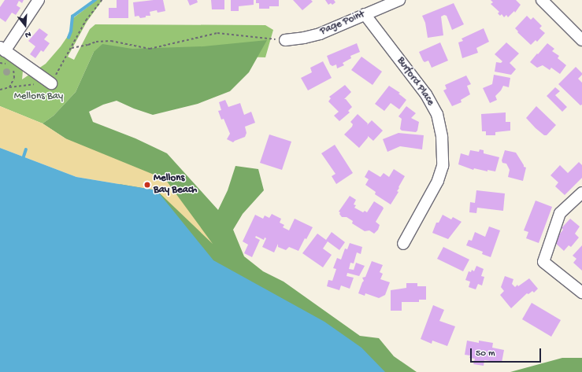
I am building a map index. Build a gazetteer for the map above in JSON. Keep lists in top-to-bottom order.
{
  "streets": {
    "street": ["Page Point", "Burford Place"]
  },
  "crossings": [
    ["Page Point", "Burford Place"]
  ],
  "parks": ["Mellons Bay"],
  "places": ["Mellons Bay Beach"],
  "scale_bar": "50 m",
  "north": "bottom"
}
